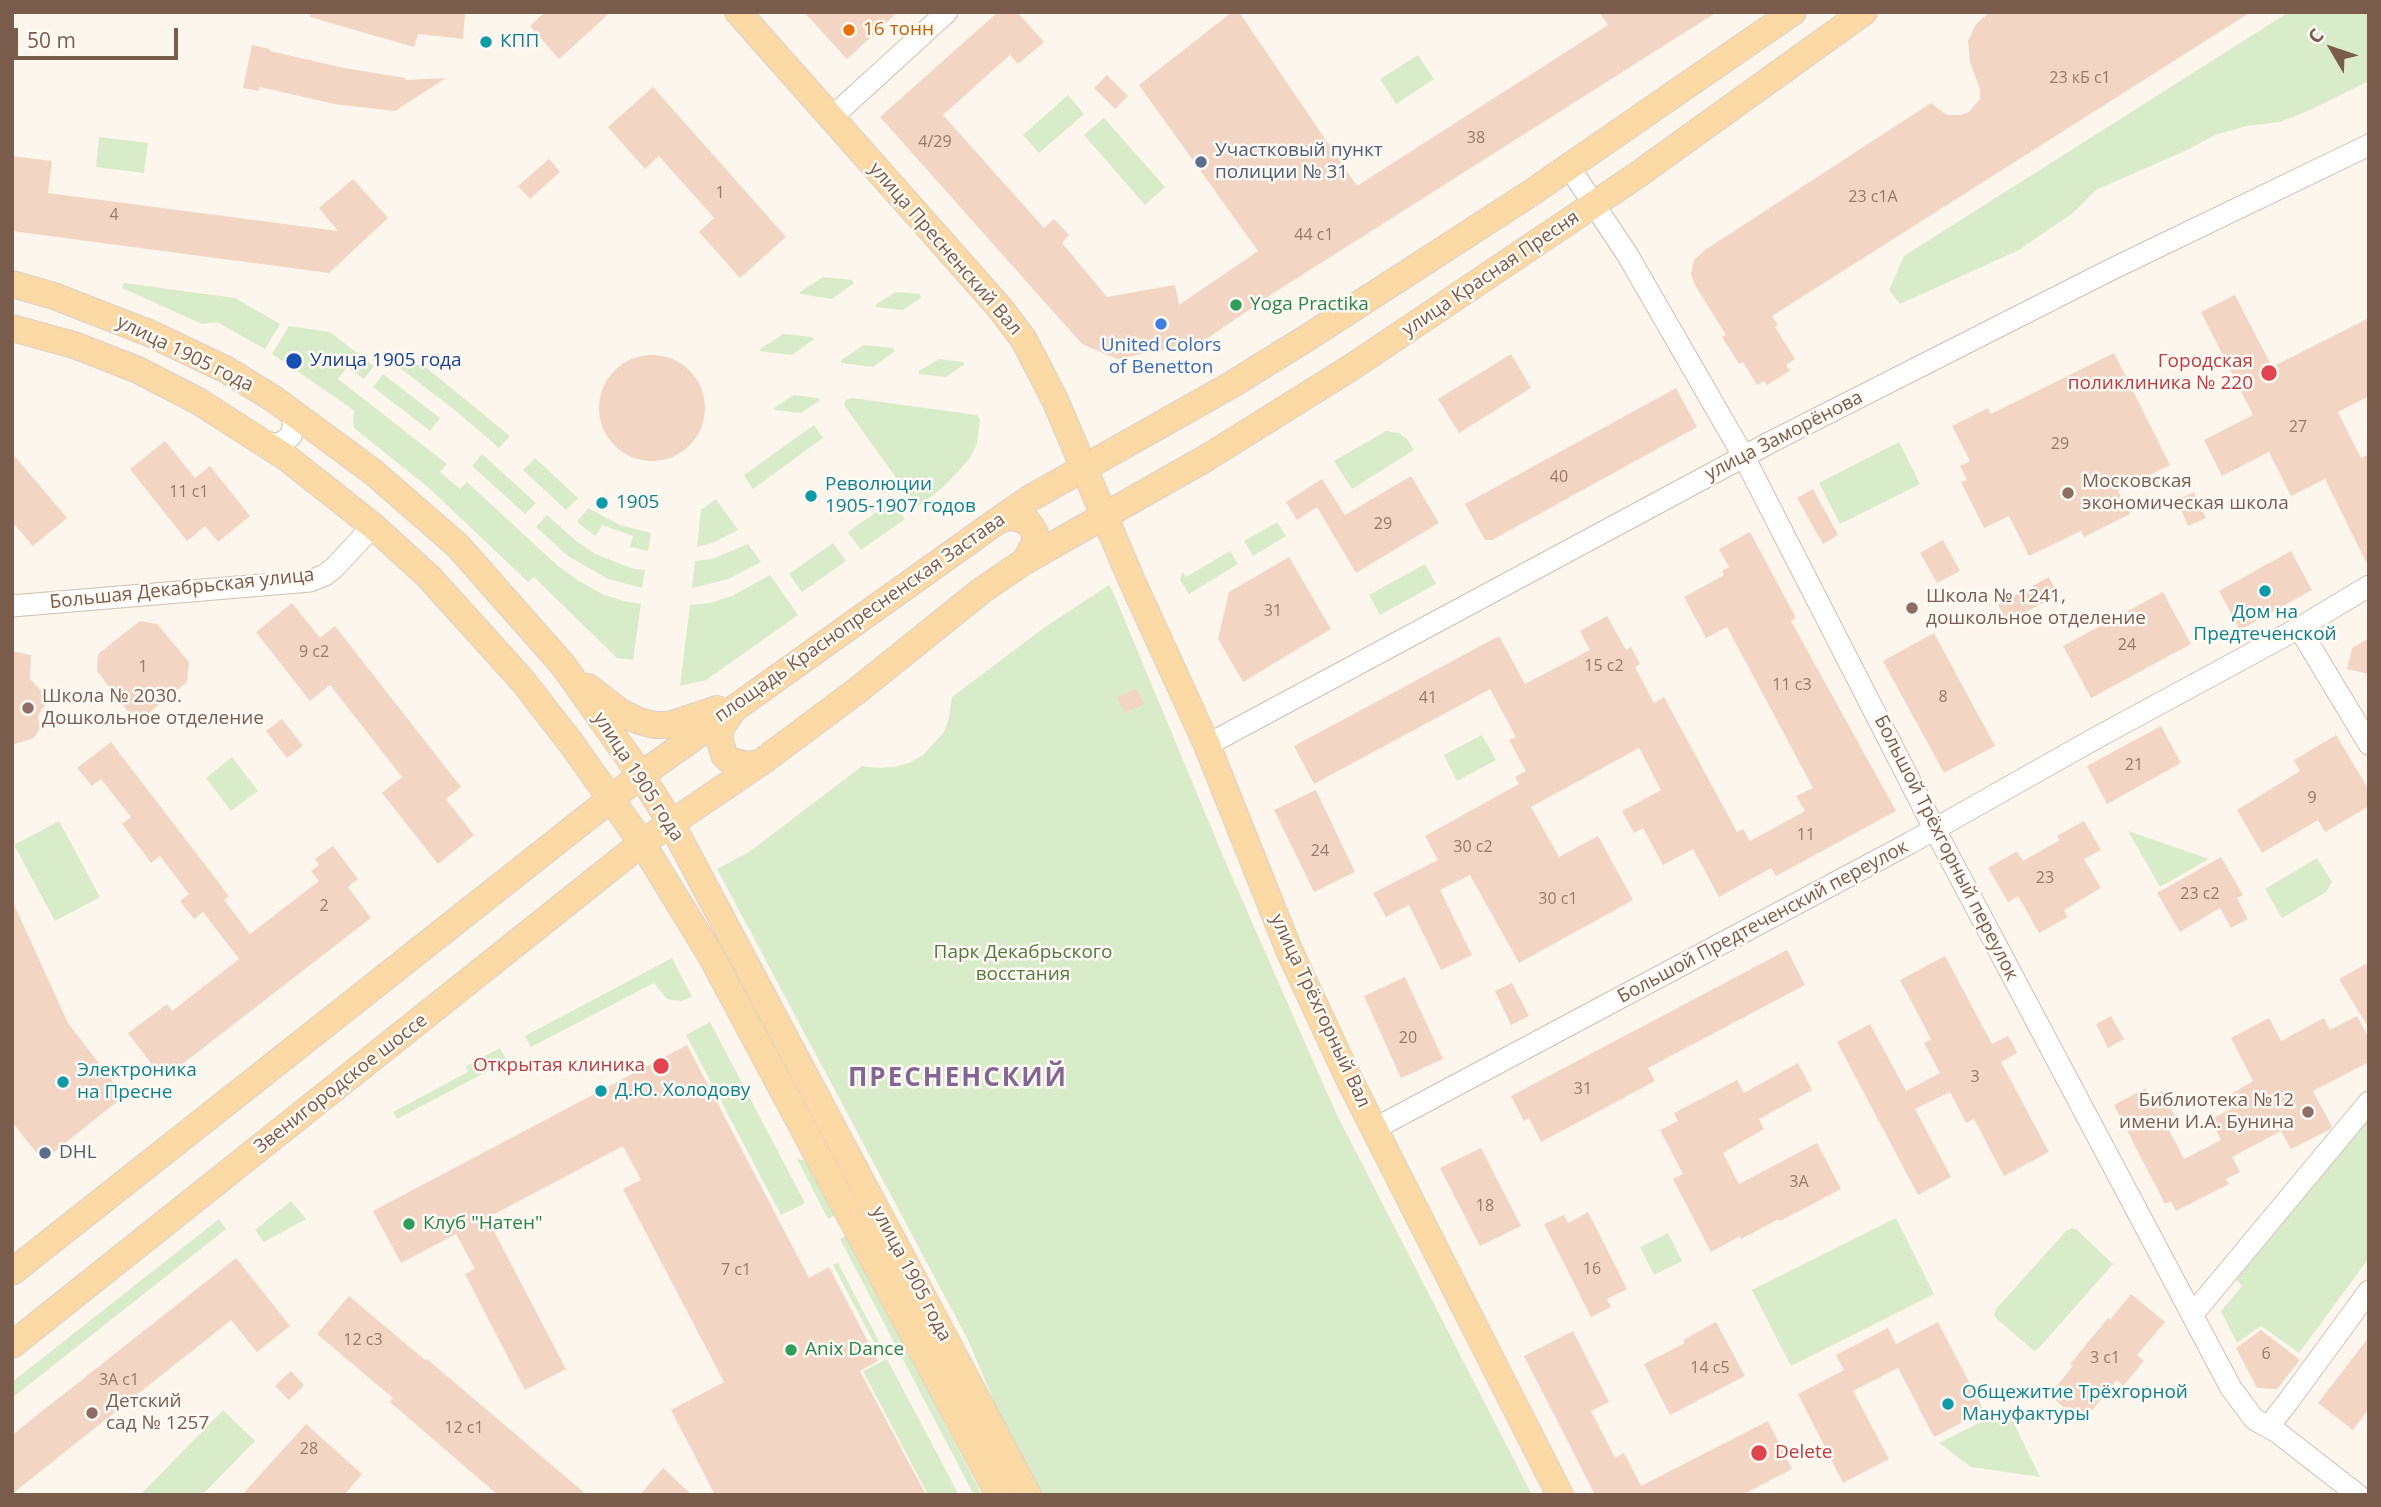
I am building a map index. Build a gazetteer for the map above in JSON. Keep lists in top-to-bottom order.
{
  "streets": {
    "main road": [
      "улица Пресненский Вал",
      "улица Красная Пресня",
      "улица 1905 года",
      "площадь Краснопресненская Застава",
      "улица Трёхгорный Вал",
      "Звенигородское шоссе"
    ],
    "street": [
      "улица Заморёнова",
      "Большая Декабрьская улица",
      "Большой Трёхгорный переулок",
      "Большой Предтеченский переулок"
    ]
  },
  "crossings": [
    ["улица Пресненский Вал", "улица Красная Пресня"],
    ["улица Пресненский Вал", "площадь Краснопресненская Застава"],
    ["улица Пресненский Вал", "улица Трёхгорный Вал"],
    ["улица Красная Пресня", "Большой Трёхгорный переулок"],
    ["улица Красная Пресня", "улица Трёхгорный Вал"],
    ["улица 1905 года", "Большая Декабрьская улица"],
    ["улица 1905 года", "площадь Краснопресненская Застава"],
    ["улица 1905 года", "Звенигородское шоссе"],
    ["улица Заморёнова", "Большой Трёхгорный переулок"],
    ["улица Заморёнова", "улица Трёхгорный Вал"],
    ["Большой Трёхгорный переулок", "Большой Предтеченский переулок"],
    ["Большой Предтеченский переулок", "улица Трёхгорный Вал"]
  ],
  "districts": ["ПРЕСНЕНСКИЙ"],
  "parks": ["Парк Декабрьского восстания"],
  "places": [
    "16 тонн",
    "КПП",
    "Участковый пункт полиции № 31",
    "Yoga Practika",
    "United Colors of Benetton",
    "Улица 1905 года",
    "Городская поликлиника № 220",
    "Московская экономическая школа",
    "Революции 1905-1907 годов",
    "1905",
    "Дом на Предтеченской",
    "Школа № 1241, дошкольное отделение",
    "Школа № 2030. Дошкольное отделение",
    "Открытая клиника",
    "Электроника на Пресне",
    "Д.Ю. Холодову",
    "Библиотека №12 имени И.А. Бунина",
    "DHL",
    "Клуб \"Натен\"",
    "Anix Dance",
    "Общежитие Трёхгорной Мануфактуры",
    "Детский сад № 1257",
    "Delete"
  ],
  "house_numbers": [
    "23 кБ с1",
    "38",
    "4/29",
    "1",
    "23 с1А",
    "4",
    "44 с1",
    "27",
    "29",
    "40",
    "11 с1",
    "29",
    "31",
    "24",
    "9 с2",
    "15 с2",
    "1",
    "11 с3",
    "8",
    "41",
    "21",
    "9",
    "11",
    "30 с2",
    "24",
    "23",
    "23 с2",
    "30 с1",
    "2",
    "20",
    "3",
    "31",
    "3А",
    "18",
    "16",
    "7 с1",
    "12 с3",
    "6",
    "3 с1",
    "14 с5",
    "3А с1",
    "12 с1",
    "28"
  ],
  "scale_bar": "50 m",
  "north": "top left"
}
